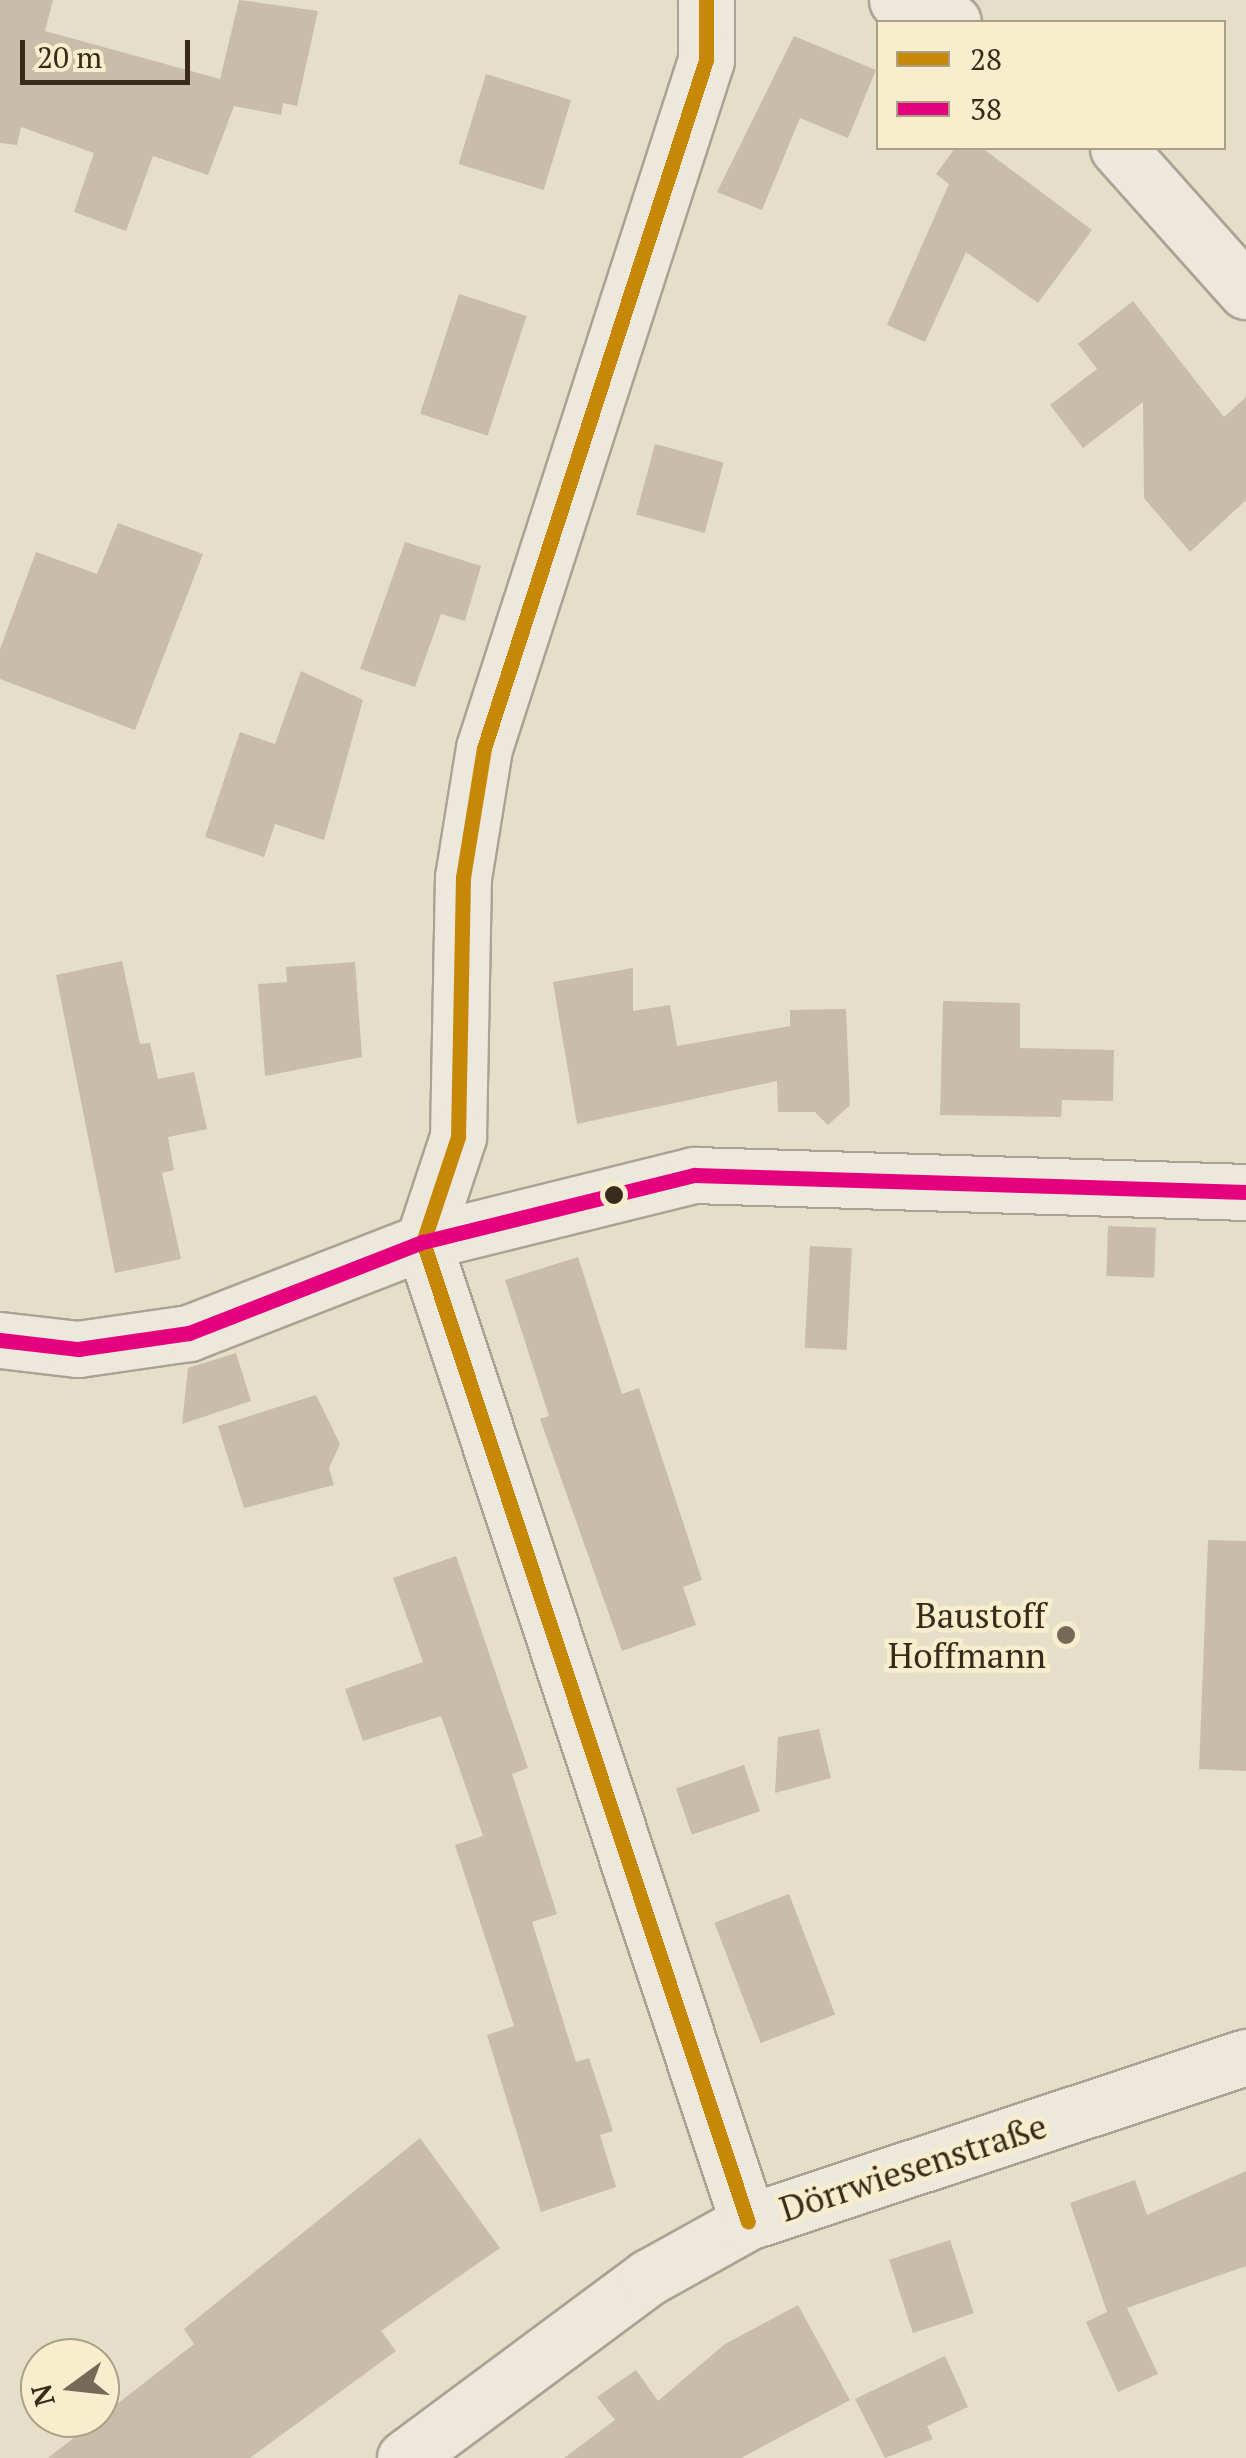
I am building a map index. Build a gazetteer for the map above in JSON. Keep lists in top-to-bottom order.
{
  "streets": {
    "street": ["Dörrwiesenstraße"]
  },
  "places": ["Baustoff Hoffmann"],
  "lines": ["transit line 28", "transit line 38"],
  "legend": ["28", "38"],
  "scale_bar": "20 m",
  "north": "left"
}
